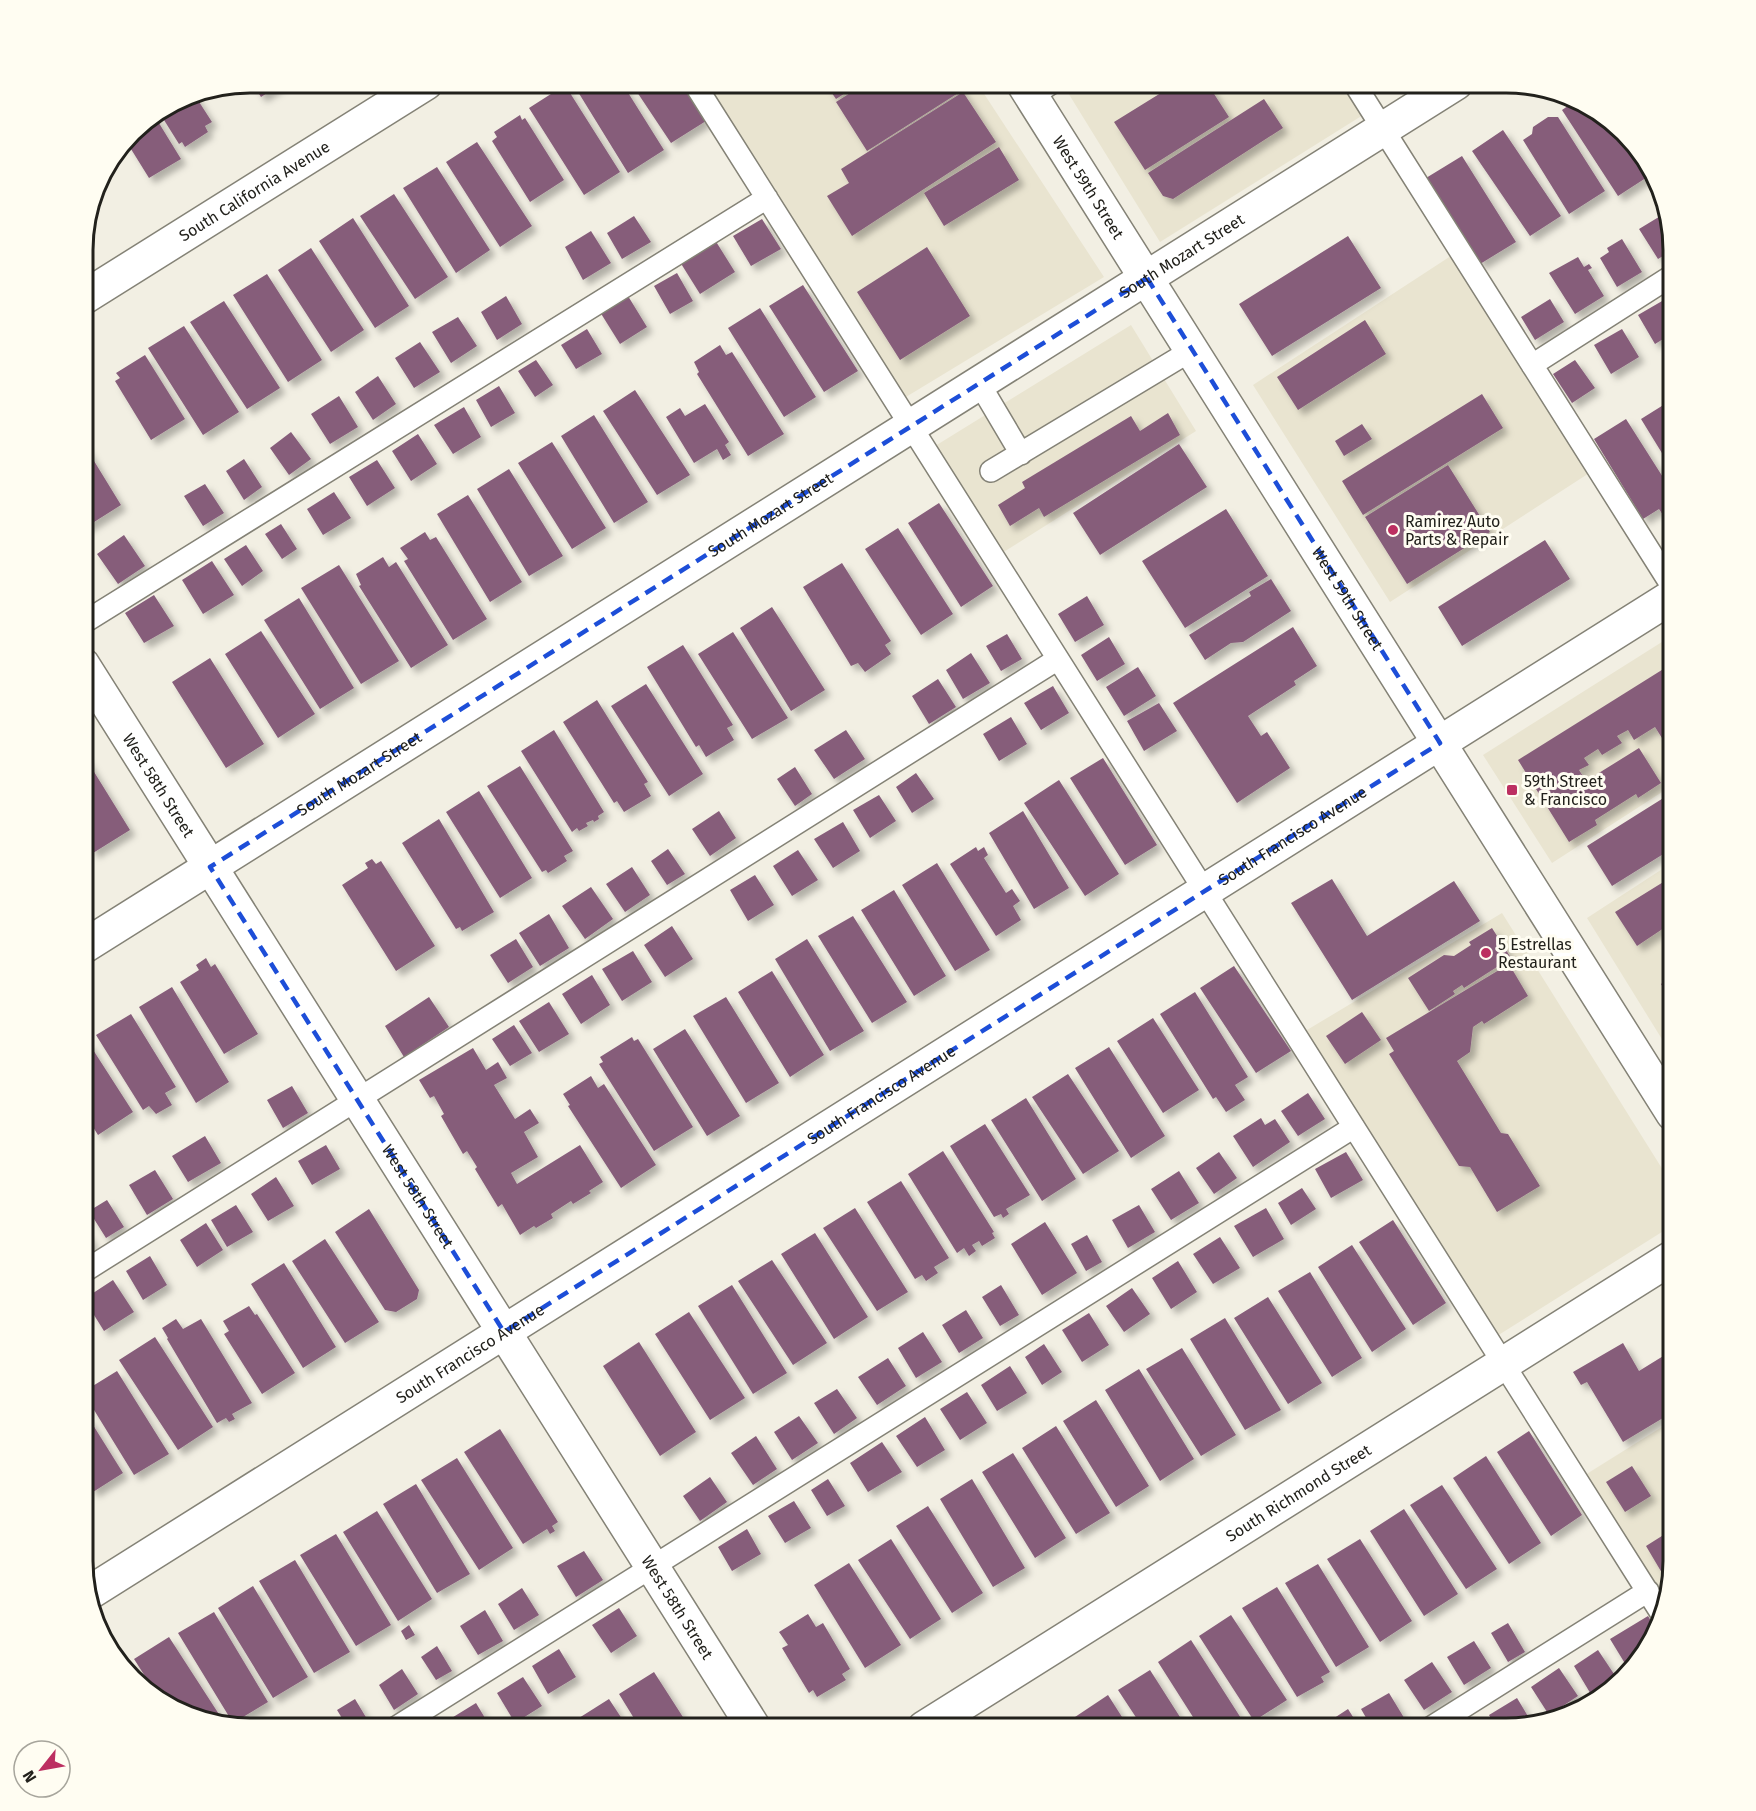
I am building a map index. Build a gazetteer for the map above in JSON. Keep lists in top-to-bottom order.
{
  "streets": {
    "street": [
      "West 59th Street",
      "South California Avenue",
      "South Mozart Street",
      "West 58th Street",
      "South Francisco Avenue",
      "South Richmond Street"
    ]
  },
  "crossings": [
    ["West 59th Street", "South Mozart Street"],
    ["West 59th Street", "South Francisco Avenue"],
    ["South Mozart Street", "West 58th Street"],
    ["West 58th Street", "South Francisco Avenue"]
  ],
  "places": {
    "other": ["Ramirez Auto Parts & Repair", "5 Estrellas Restaurant"],
    "transit": ["59th Street & Francisco"]
  },
  "north": "bottom left"
}
